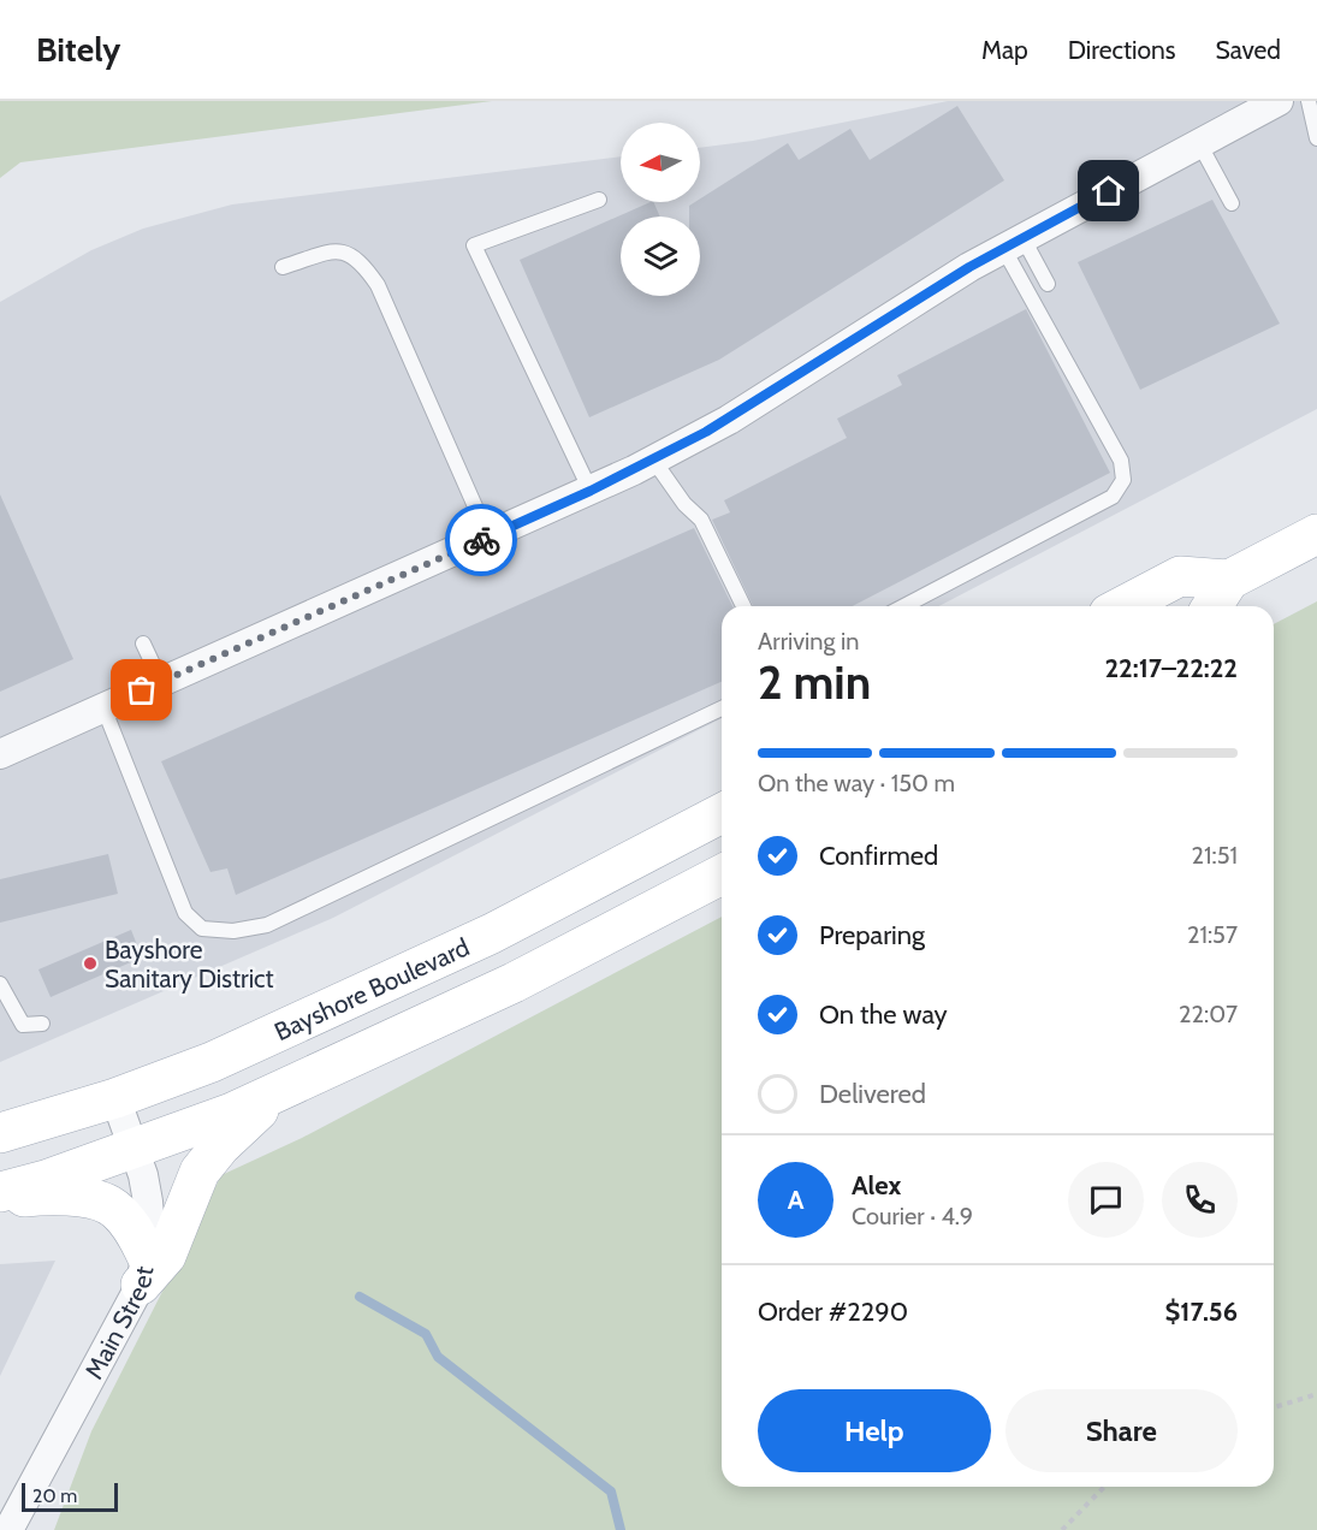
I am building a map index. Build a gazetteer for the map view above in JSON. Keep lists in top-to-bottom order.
{
  "streets": {
    "main road": ["Bayshore Boulevard"],
    "street": ["Main Street"]
  },
  "crossings": [
    ["Bayshore Boulevard", "Main Street"]
  ],
  "places": ["Bayshore Sanitary District"],
  "scale_bar": "20 m",
  "north": "left",
  "page": {
    "header": "Bitely",
    "nav": ["Map", "Directions", "Saved"],
    "heading": ["2 min", "Arriving in", "22:17–22:22"],
    "panel": [
      "Alex",
      "Courier · 4.9",
      "Order #2290",
      "$17.56"
    ],
    "bar": "On the way · 150 m",
    "list": [
      ["Confirmed", "21:51"],
      ["Preparing", "21:57"],
      ["On the way", "22:07"],
      "Delivered"
    ],
    "round": "A",
    "buttons": ["Help", "Share"],
    "scale": "20 m"
  }
}
